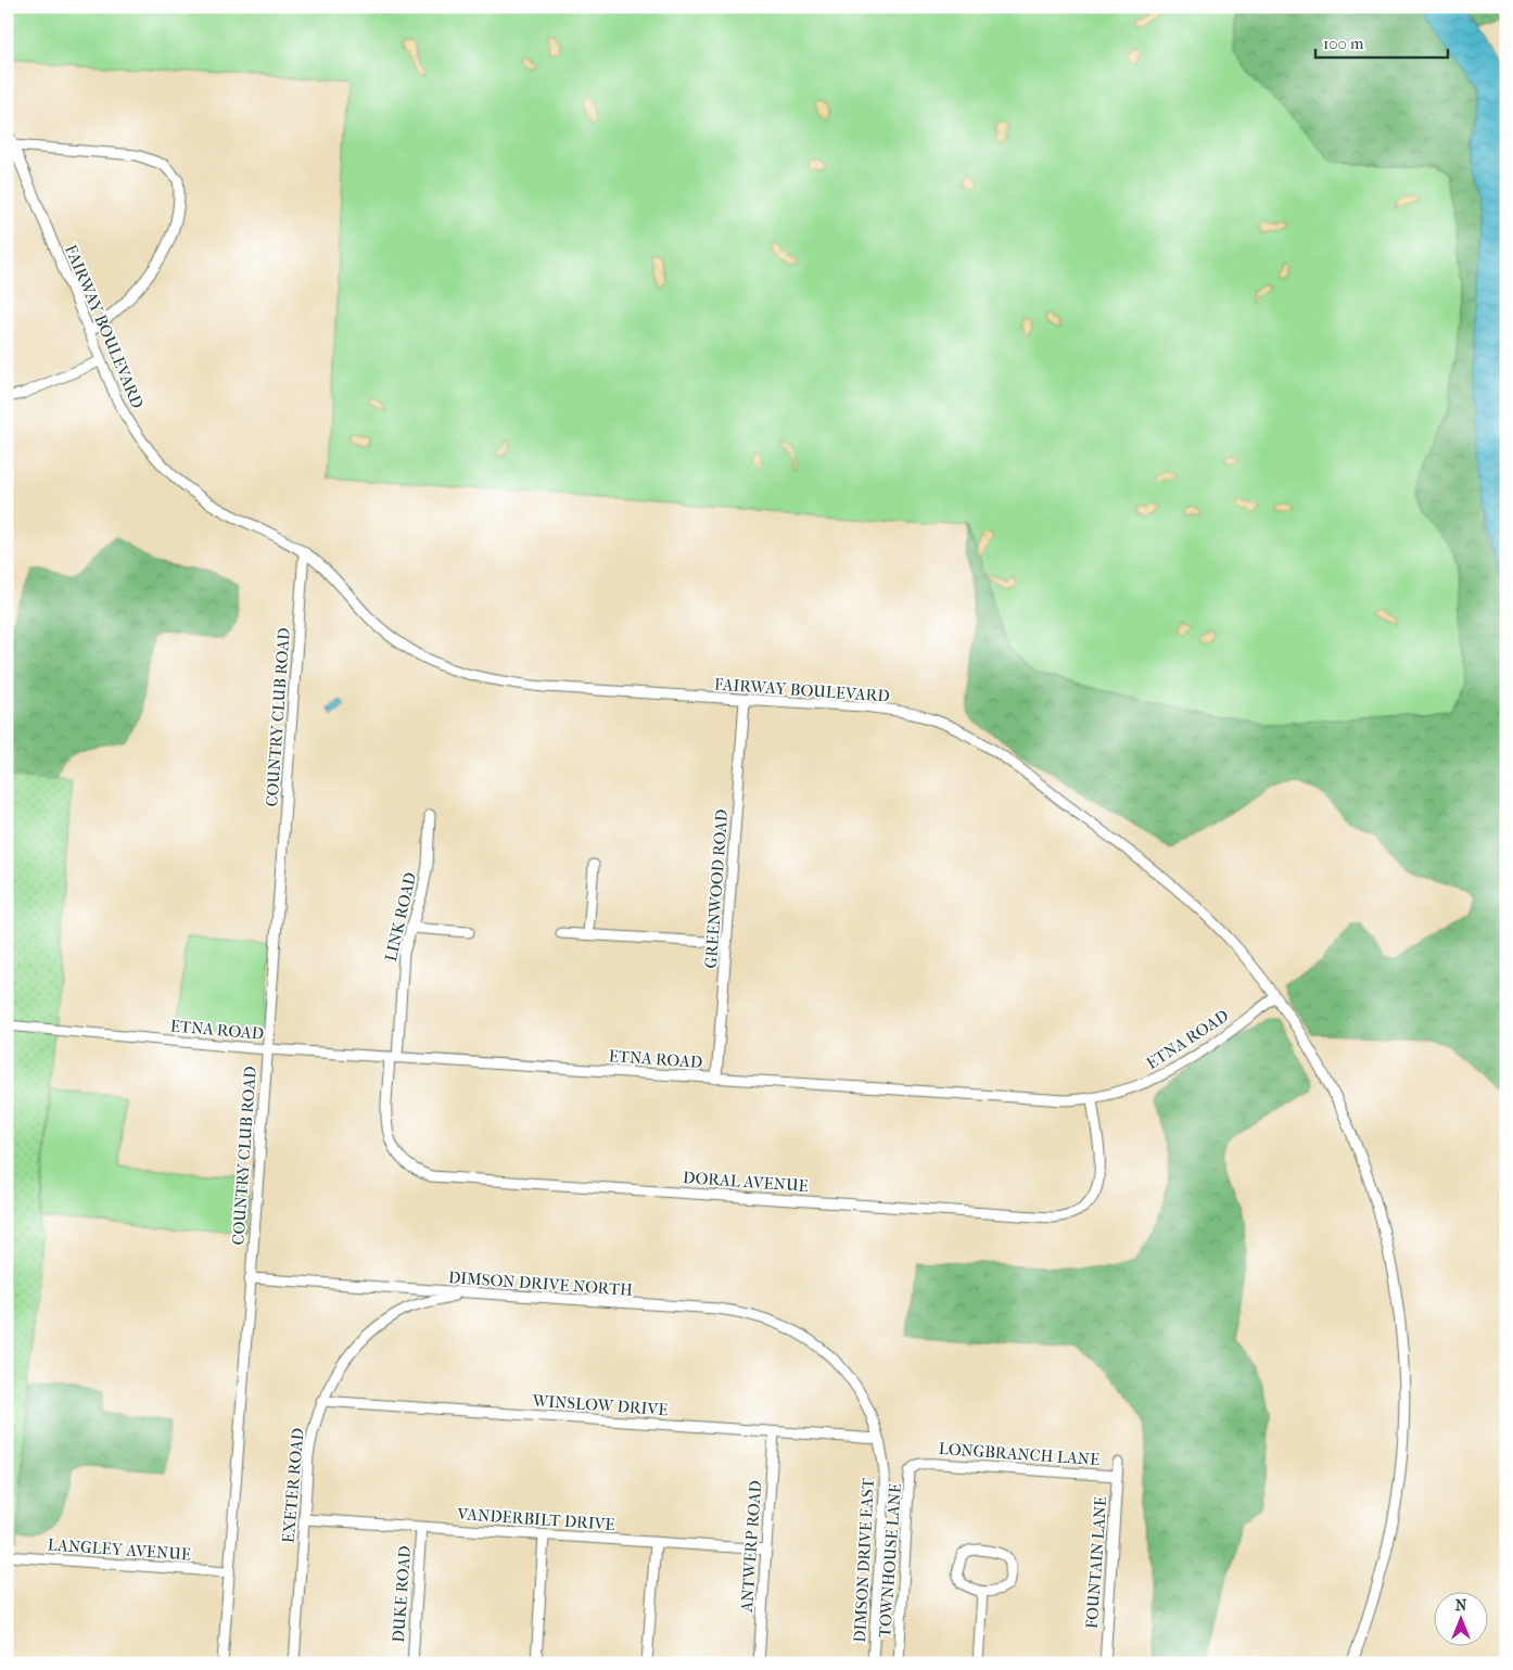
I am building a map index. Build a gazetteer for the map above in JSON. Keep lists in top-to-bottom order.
{
  "streets": {
    "street": [
      "FAIRWAY BOULEVARD",
      "COUNTRY CLUB ROAD",
      "GREENWOOD ROAD",
      "LINK ROAD",
      "ETNA ROAD",
      "DORAL AVENUE",
      "DIMSON DRIVE NORTH",
      "WINSLOW DRIVE",
      "LONGBRANCH LANE",
      "EXETER ROAD",
      "VANDERBILT DRIVE",
      "ANTWERP ROAD",
      "LANGLEY AVENUE",
      "DIMSON DRIVE EAST",
      "TOWNHOUSE LANE",
      "FOUNTAIN LANE",
      "DUKE ROAD"
    ]
  },
  "crossings": [
    ["FAIRWAY BOULEVARD", "COUNTRY CLUB ROAD"],
    ["FAIRWAY BOULEVARD", "GREENWOOD ROAD"],
    ["FAIRWAY BOULEVARD", "ETNA ROAD"],
    ["COUNTRY CLUB ROAD", "ETNA ROAD"],
    ["COUNTRY CLUB ROAD", "DIMSON DRIVE NORTH"],
    ["COUNTRY CLUB ROAD", "LANGLEY AVENUE"],
    ["GREENWOOD ROAD", "ETNA ROAD"],
    ["LINK ROAD", "ETNA ROAD"],
    ["LINK ROAD", "DORAL AVENUE"],
    ["ETNA ROAD", "DORAL AVENUE"],
    ["DIMSON DRIVE NORTH", "EXETER ROAD"],
    ["DIMSON DRIVE NORTH", "DIMSON DRIVE EAST"],
    ["WINSLOW DRIVE", "EXETER ROAD"],
    ["WINSLOW DRIVE", "ANTWERP ROAD"],
    ["WINSLOW DRIVE", "DIMSON DRIVE EAST"],
    ["LONGBRANCH LANE", "TOWNHOUSE LANE"],
    ["LONGBRANCH LANE", "FOUNTAIN LANE"],
    ["EXETER ROAD", "VANDERBILT DRIVE"],
    ["VANDERBILT DRIVE", "ANTWERP ROAD"],
    ["VANDERBILT DRIVE", "DUKE ROAD"]
  ],
  "scale_bar": "100 m",
  "north": "top"
}
